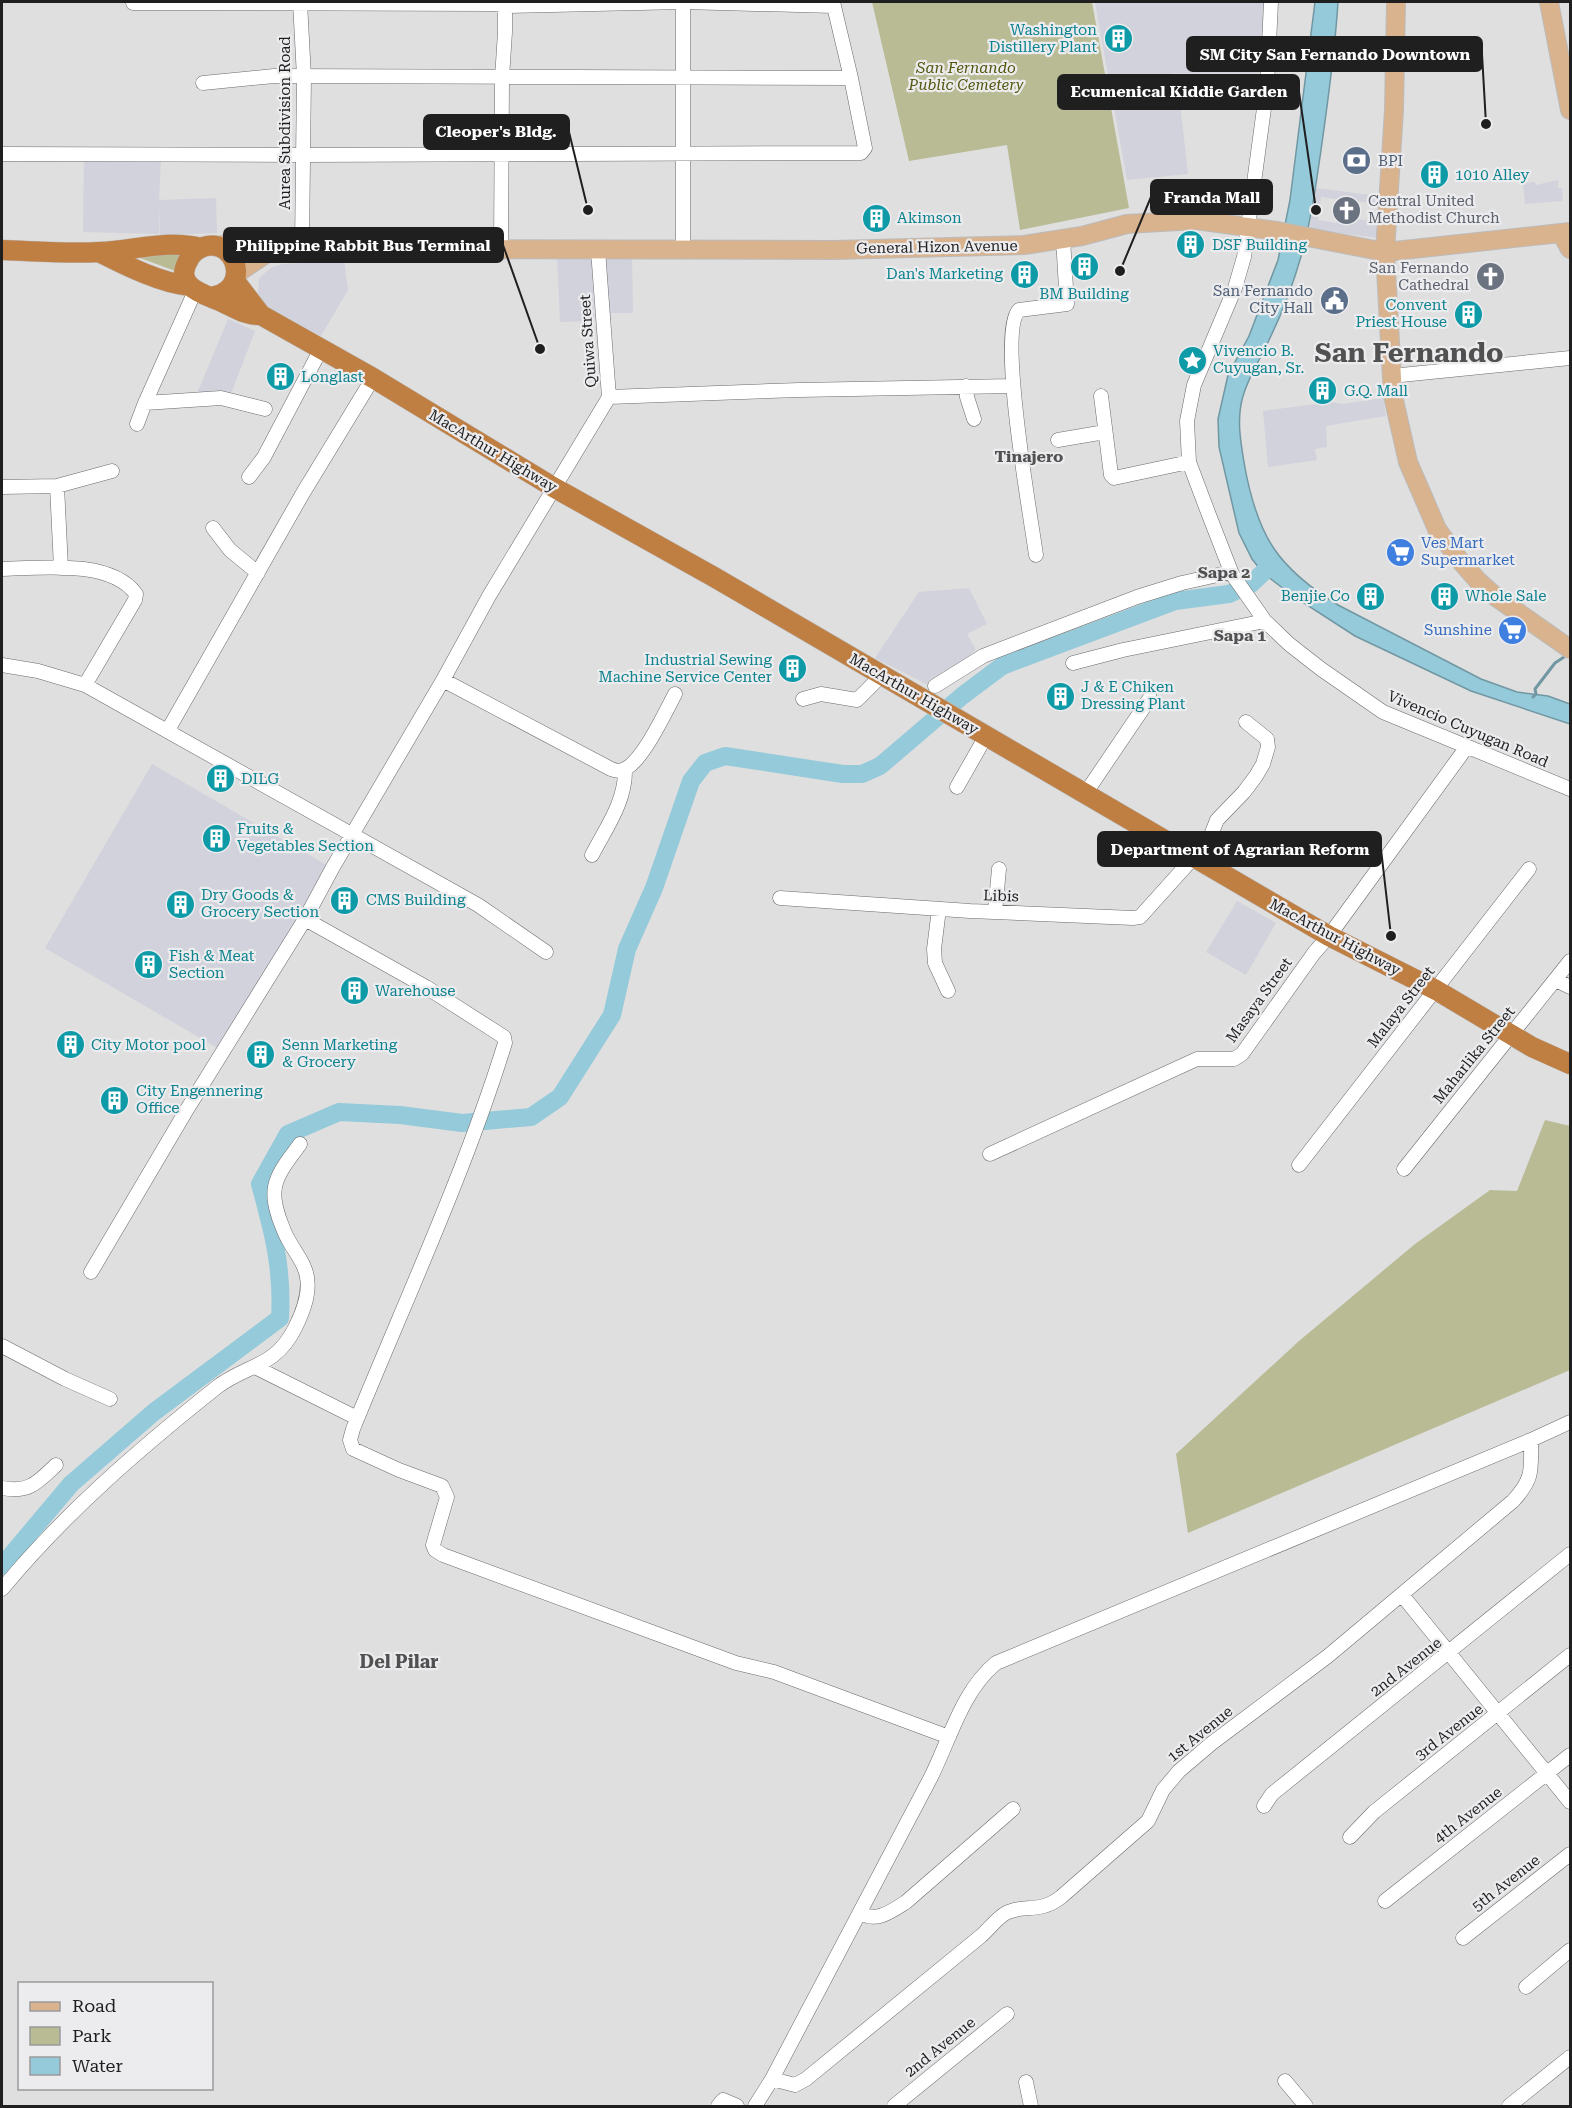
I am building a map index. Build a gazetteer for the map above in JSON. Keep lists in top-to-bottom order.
{
  "streets": {
    "highway": ["MacArthur Highway"],
    "main road": ["General Hizon Avenue"],
    "street": [
      "Aurea Subdivision Road",
      "Quiwa Street",
      "Vivencio Cuyugan Road",
      "Libis",
      "Masaya Street",
      "Malaya Street",
      "Maharlika Street",
      "2nd Avenue",
      "3rd Avenue",
      "1st Avenue",
      "4th Avenue",
      "5th Avenue"
    ]
  },
  "crossings": [
    ["Aurea Subdivision Road", "General Hizon Avenue"],
    ["General Hizon Avenue", "Quiwa Street"],
    ["General Hizon Avenue", "MacArthur Highway"],
    ["General Hizon Avenue", "Vivencio Cuyugan Road"],
    ["Quiwa Street", "MacArthur Highway"],
    ["MacArthur Highway", "Libis"],
    ["MacArthur Highway", "Masaya Street"],
    ["MacArthur Highway", "Malaya Street"],
    ["MacArthur Highway", "Maharlika Street"],
    ["Vivencio Cuyugan Road", "Masaya Street"]
  ],
  "districts": [
    "San Fernando",
    "Tinajero",
    "Sapa 2",
    "Sapa 1",
    "Del Pilar"
  ],
  "parks": ["San Fernando Public Cemetery"],
  "places": {
    "building": [
      "Washington Distillery Plant",
      "1010 Alley",
      "Akimson",
      "DSF Building",
      "BM Building",
      "Dan's Marketing",
      "Convent Priest House",
      "Longlast",
      "G.Q. Mall",
      "Benjie Co",
      "Whole Sale",
      "Industrial Sewing Machine Service Center",
      "J & E Chiken Dressing Plant",
      "DILG",
      "Fruits & Vegetables Section",
      "CMS Building",
      "Dry Goods & Grocery Section",
      "Fish & Meat Section",
      "Warehouse",
      "City Motor pool",
      "Senn Marketing & Grocery",
      "City Engennering Office"
    ],
    "other": [
      "SM City San Fernando Downtown",
      "Cleoper's Bldg.",
      "Ecumenical Kiddie Garden",
      "Franda Mall",
      "Philippine Rabbit Bus Terminal",
      "Department of Agrarian Reform"
    ],
    "bank": ["BPI"],
    "church": ["Central United Methodist Church", "San Fernando Cathedral"],
    "public building": ["San Fernando City Hall"],
    "place": ["Vivencio B. Cuyugan, Sr."],
    "supermarket": ["Ves Mart Supermarket", "Sunshine"]
  },
  "legend": ["Road", "Park", "Water"]
}
